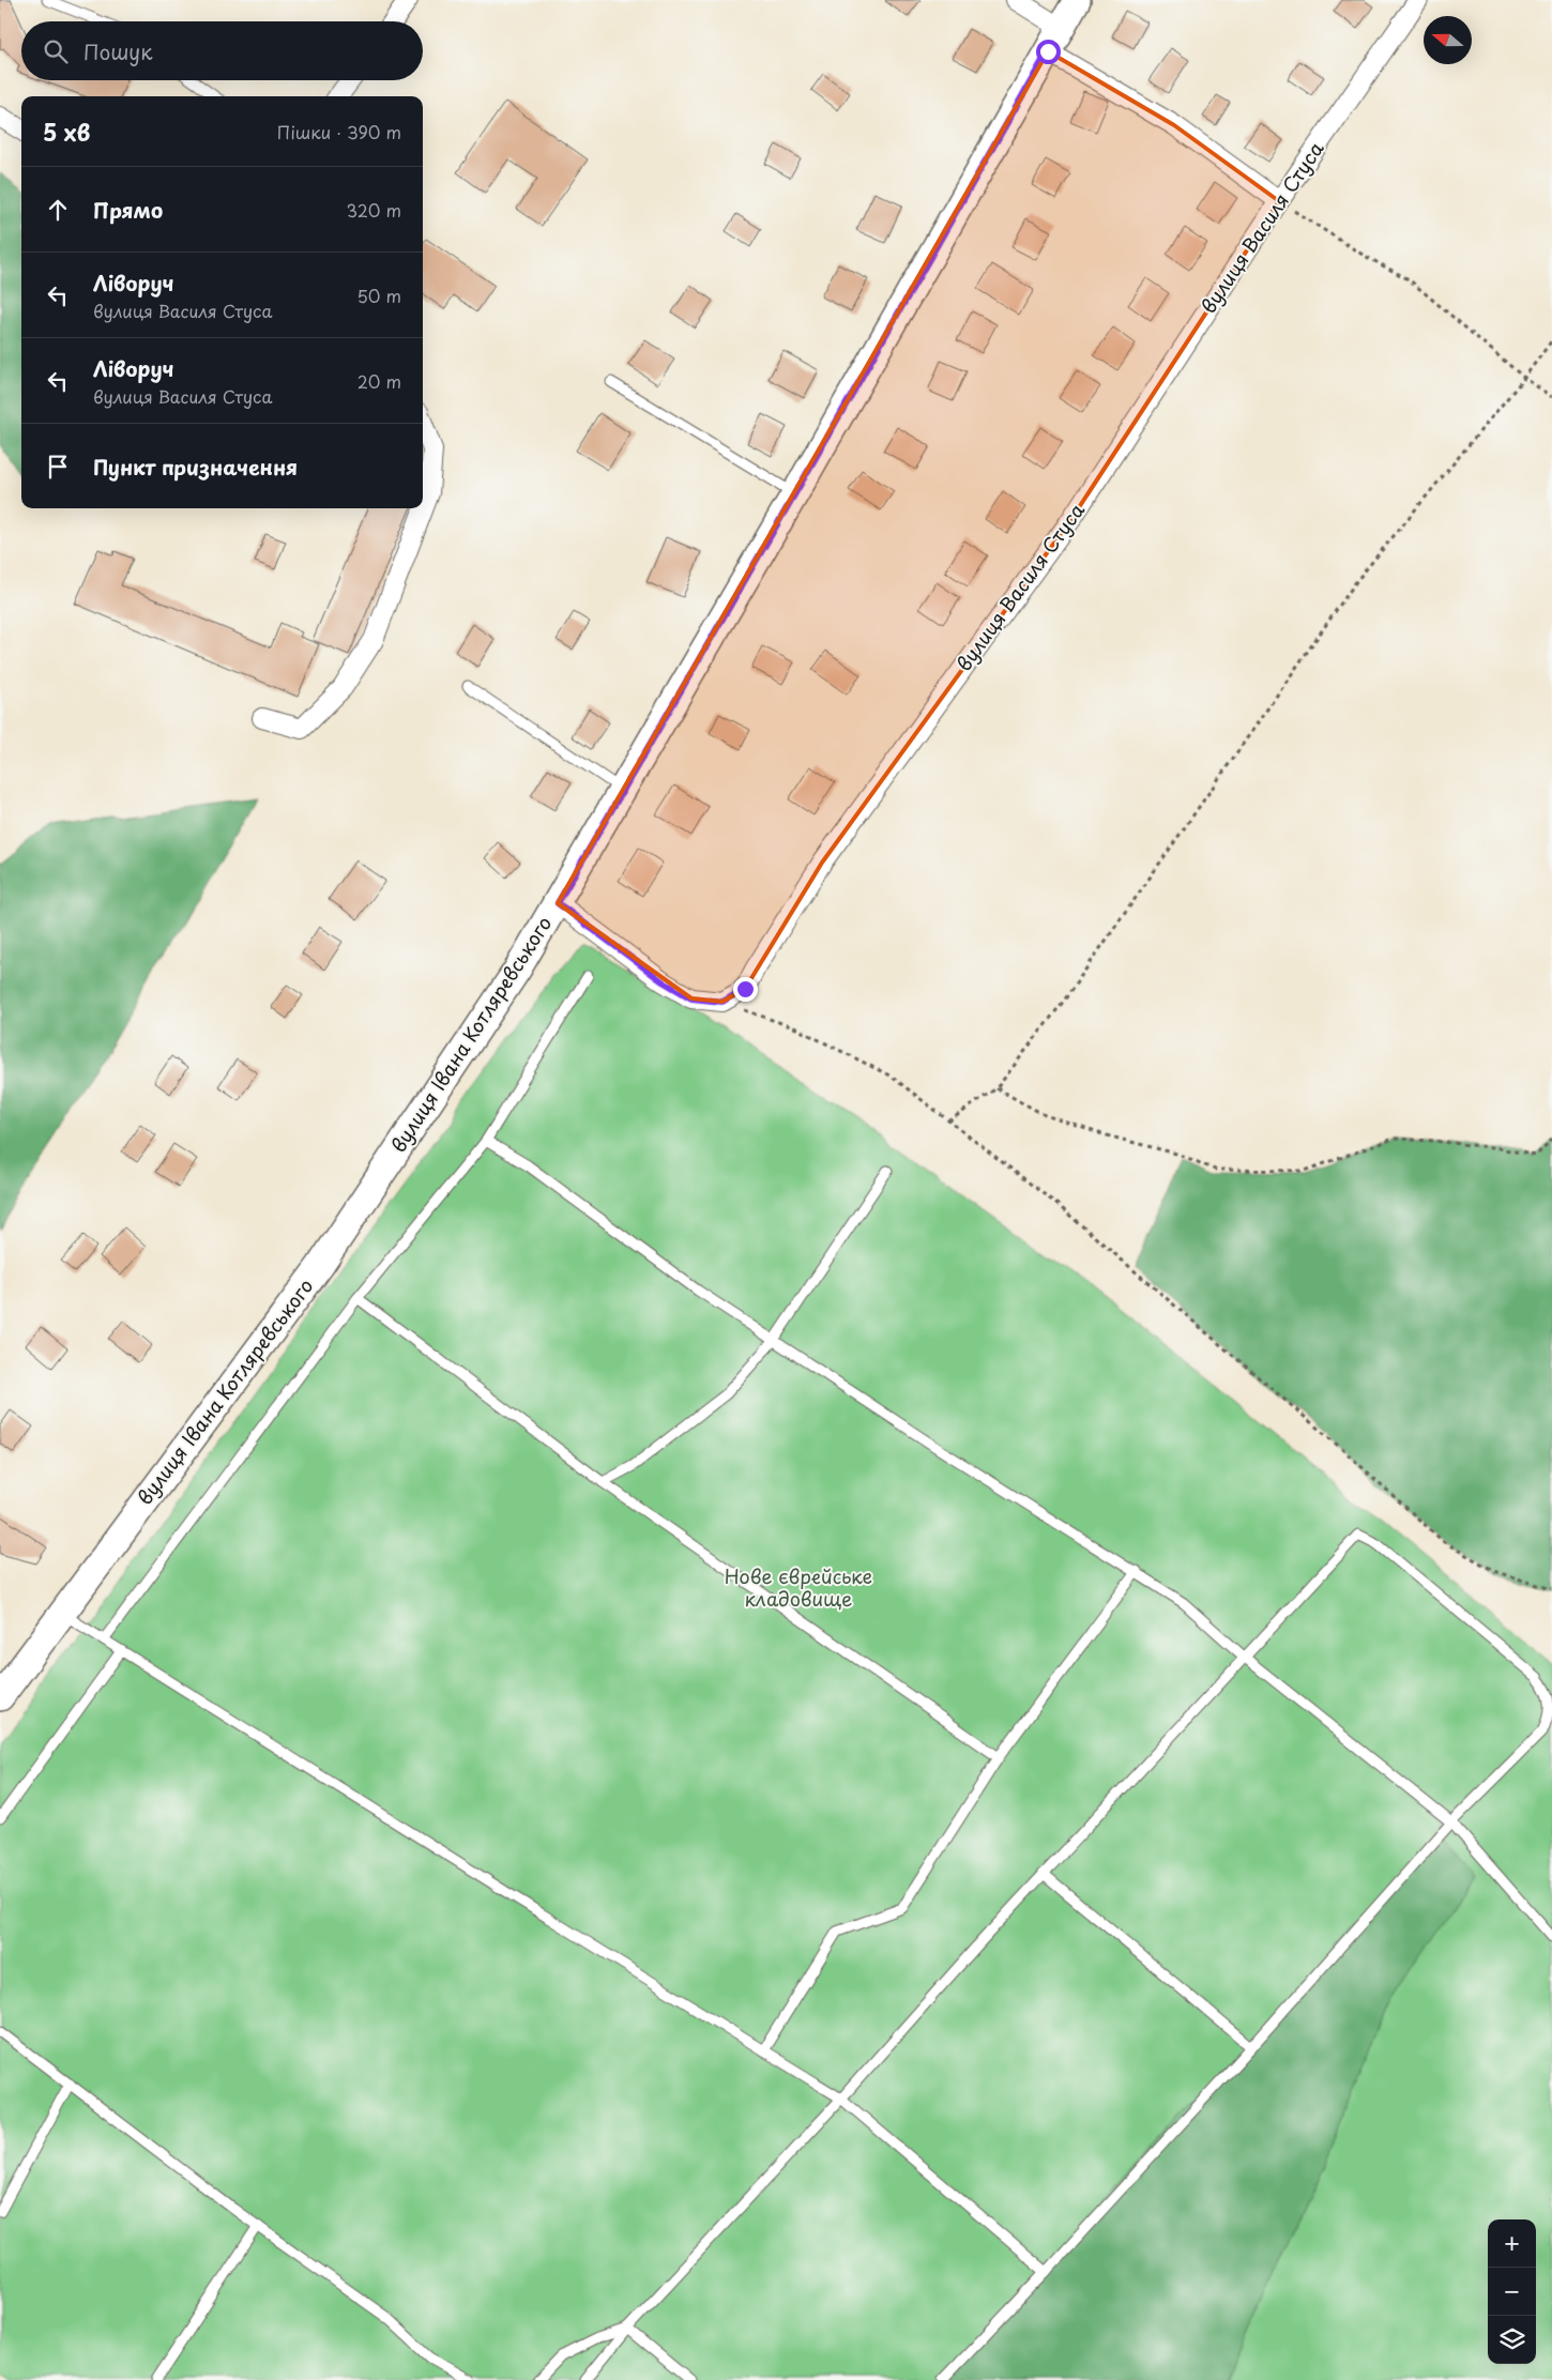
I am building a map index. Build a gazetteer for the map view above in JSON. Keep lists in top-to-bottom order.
{
  "streets": {
    "street": ["вулиця Василя Стуса", "вулиця Івана Котляревського"]
  },
  "parks": ["Нове єврейське кладовище"],
  "north": "left",
  "page": {
    "search": "Пошук",
    "heading": ["5 хв", "Пішки · 390 m"],
    "list": [
      ["Прямо", "320 m"],
      ["Ліворуч", "вулиця Василя Стуса", "50 m"],
      ["Ліворуч", "вулиця Василя Стуса", "20 m"],
      "Пункт призначення"
    ],
    "map_buttons": ["+", "−"]
  }
}
